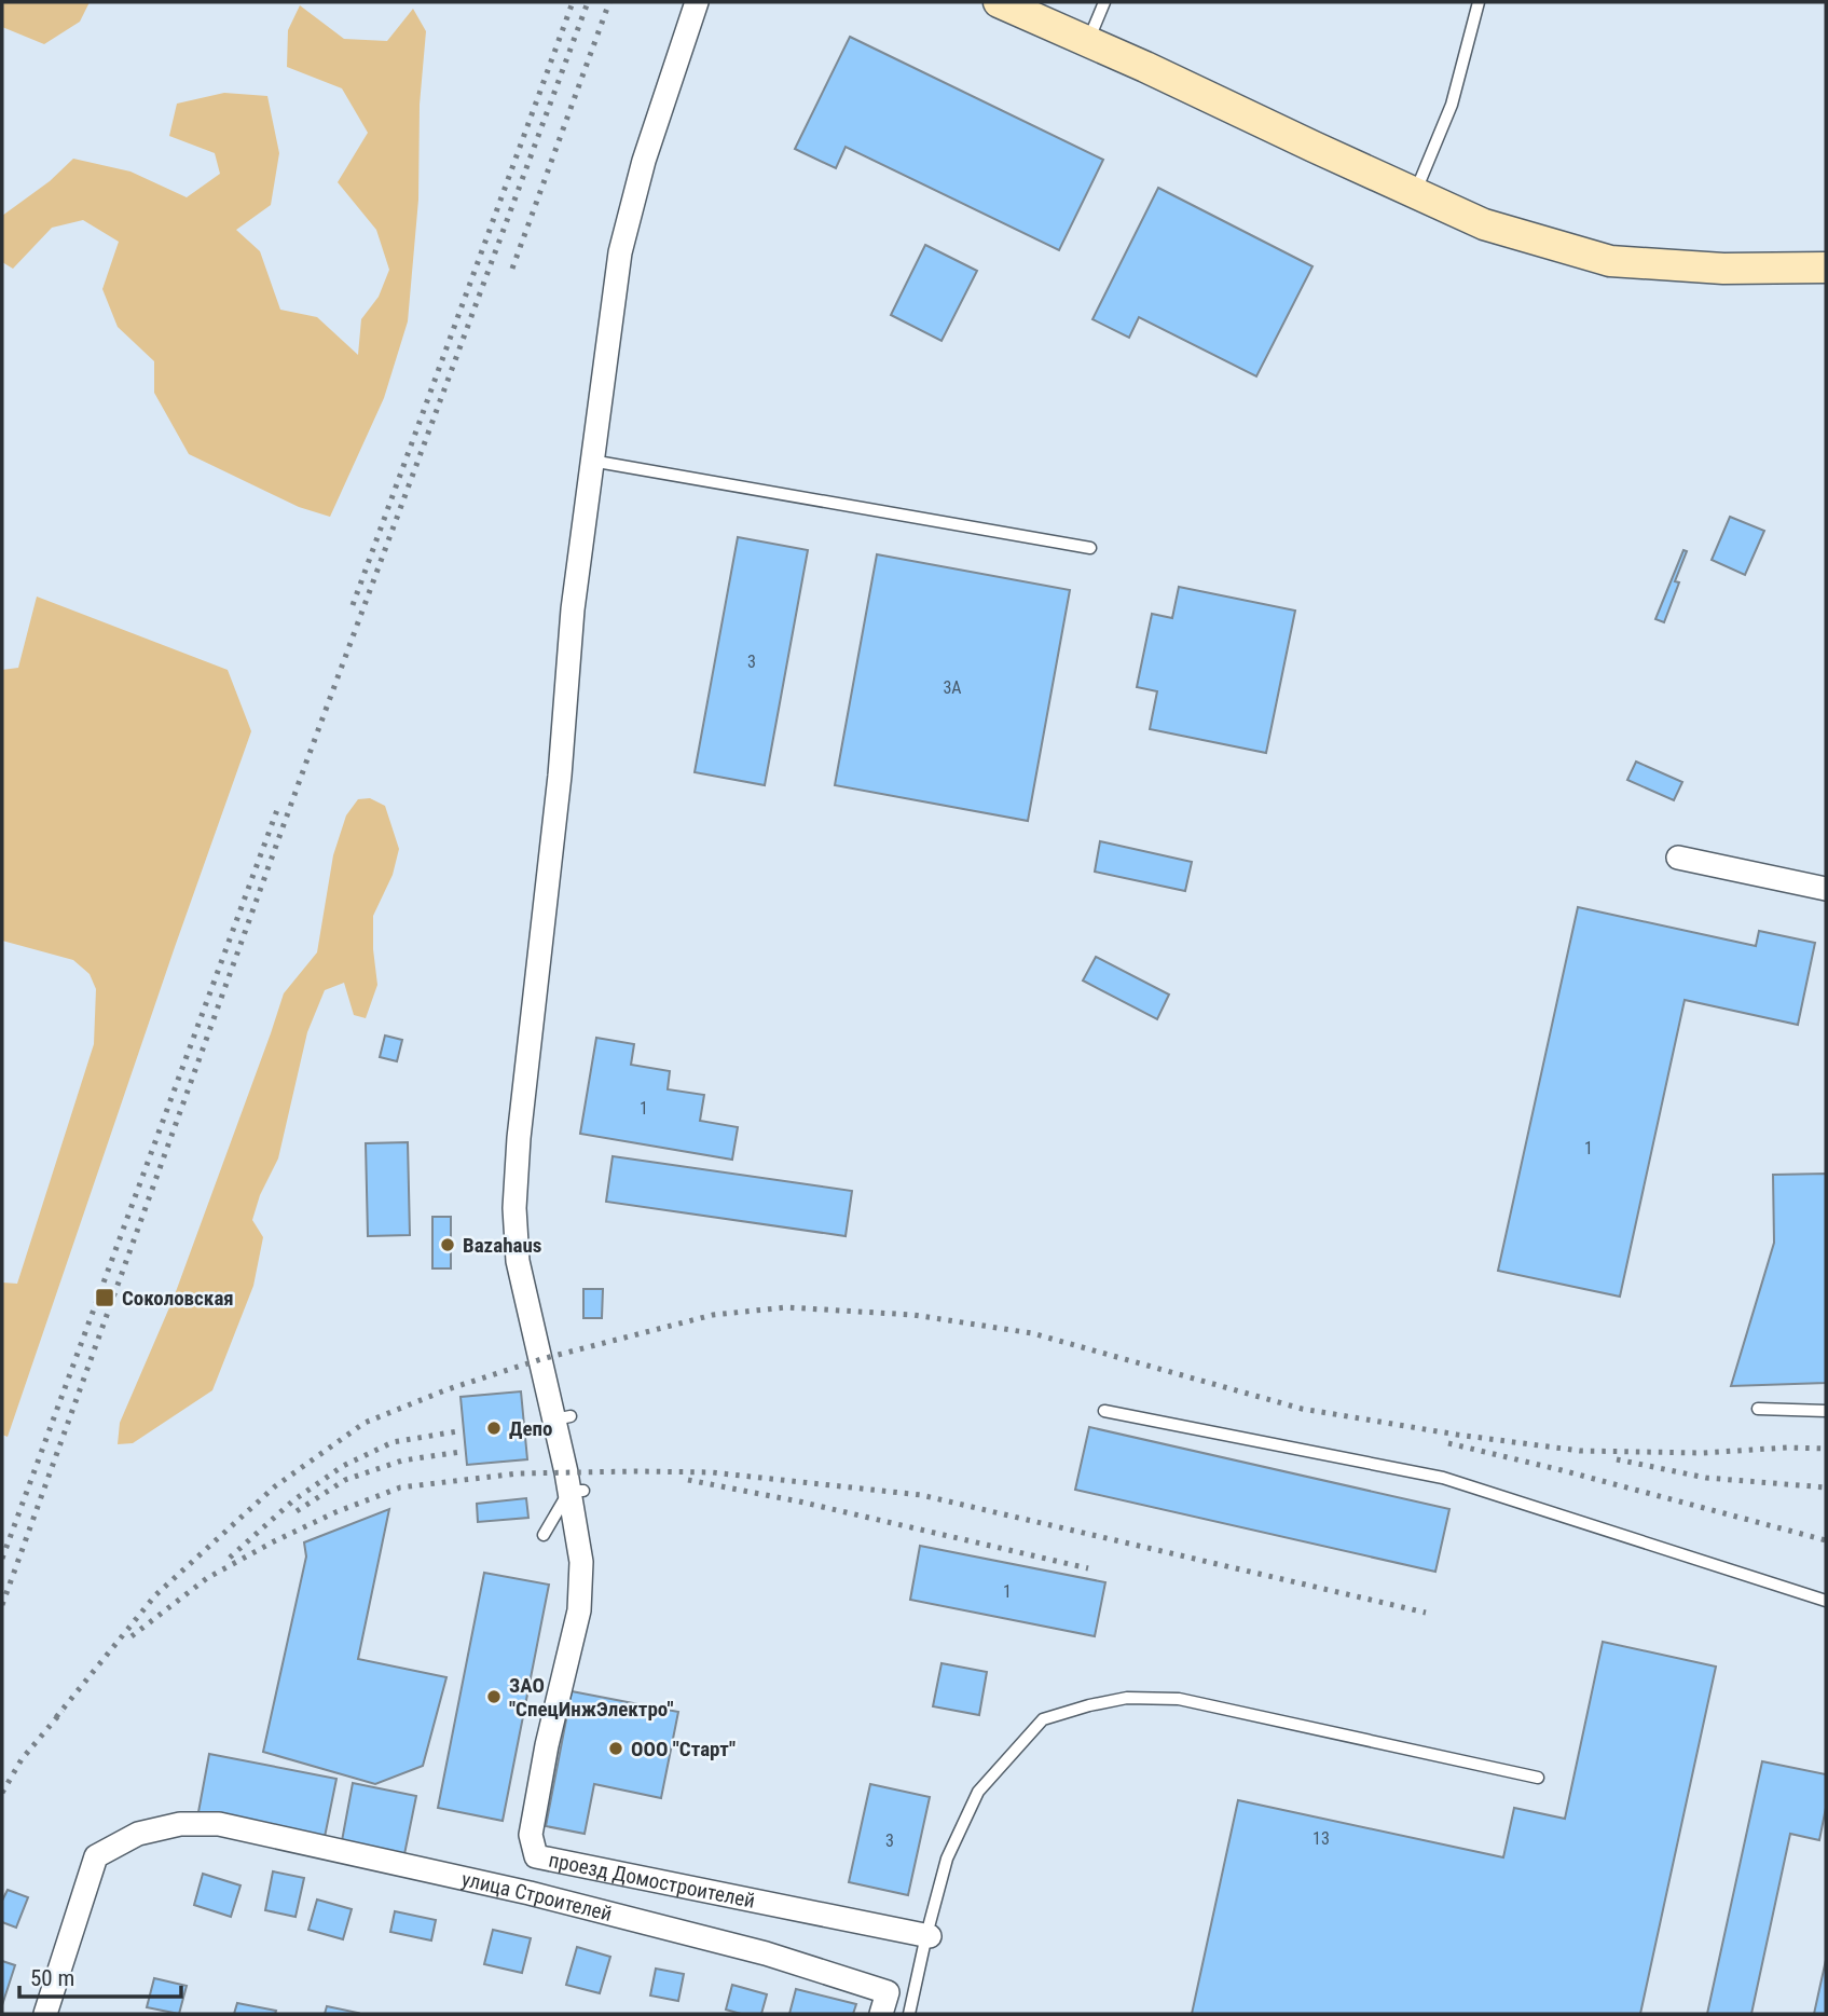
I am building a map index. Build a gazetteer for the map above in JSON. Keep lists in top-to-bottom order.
{
  "streets": {
    "street": ["проезд Домостроителей", "улица Строителей"]
  },
  "places": {
    "other": [
      "Bazahaus",
      "Депо",
      "ЗАО \"СпецИнжЭлектро\"",
      "ООО \"Старт\""
    ],
    "transit": ["Соколовская"]
  },
  "house_numbers": [
    "3",
    "3А",
    "1",
    "1",
    "1",
    "13",
    "3"
  ],
  "scale_bar": "50 m"
}
